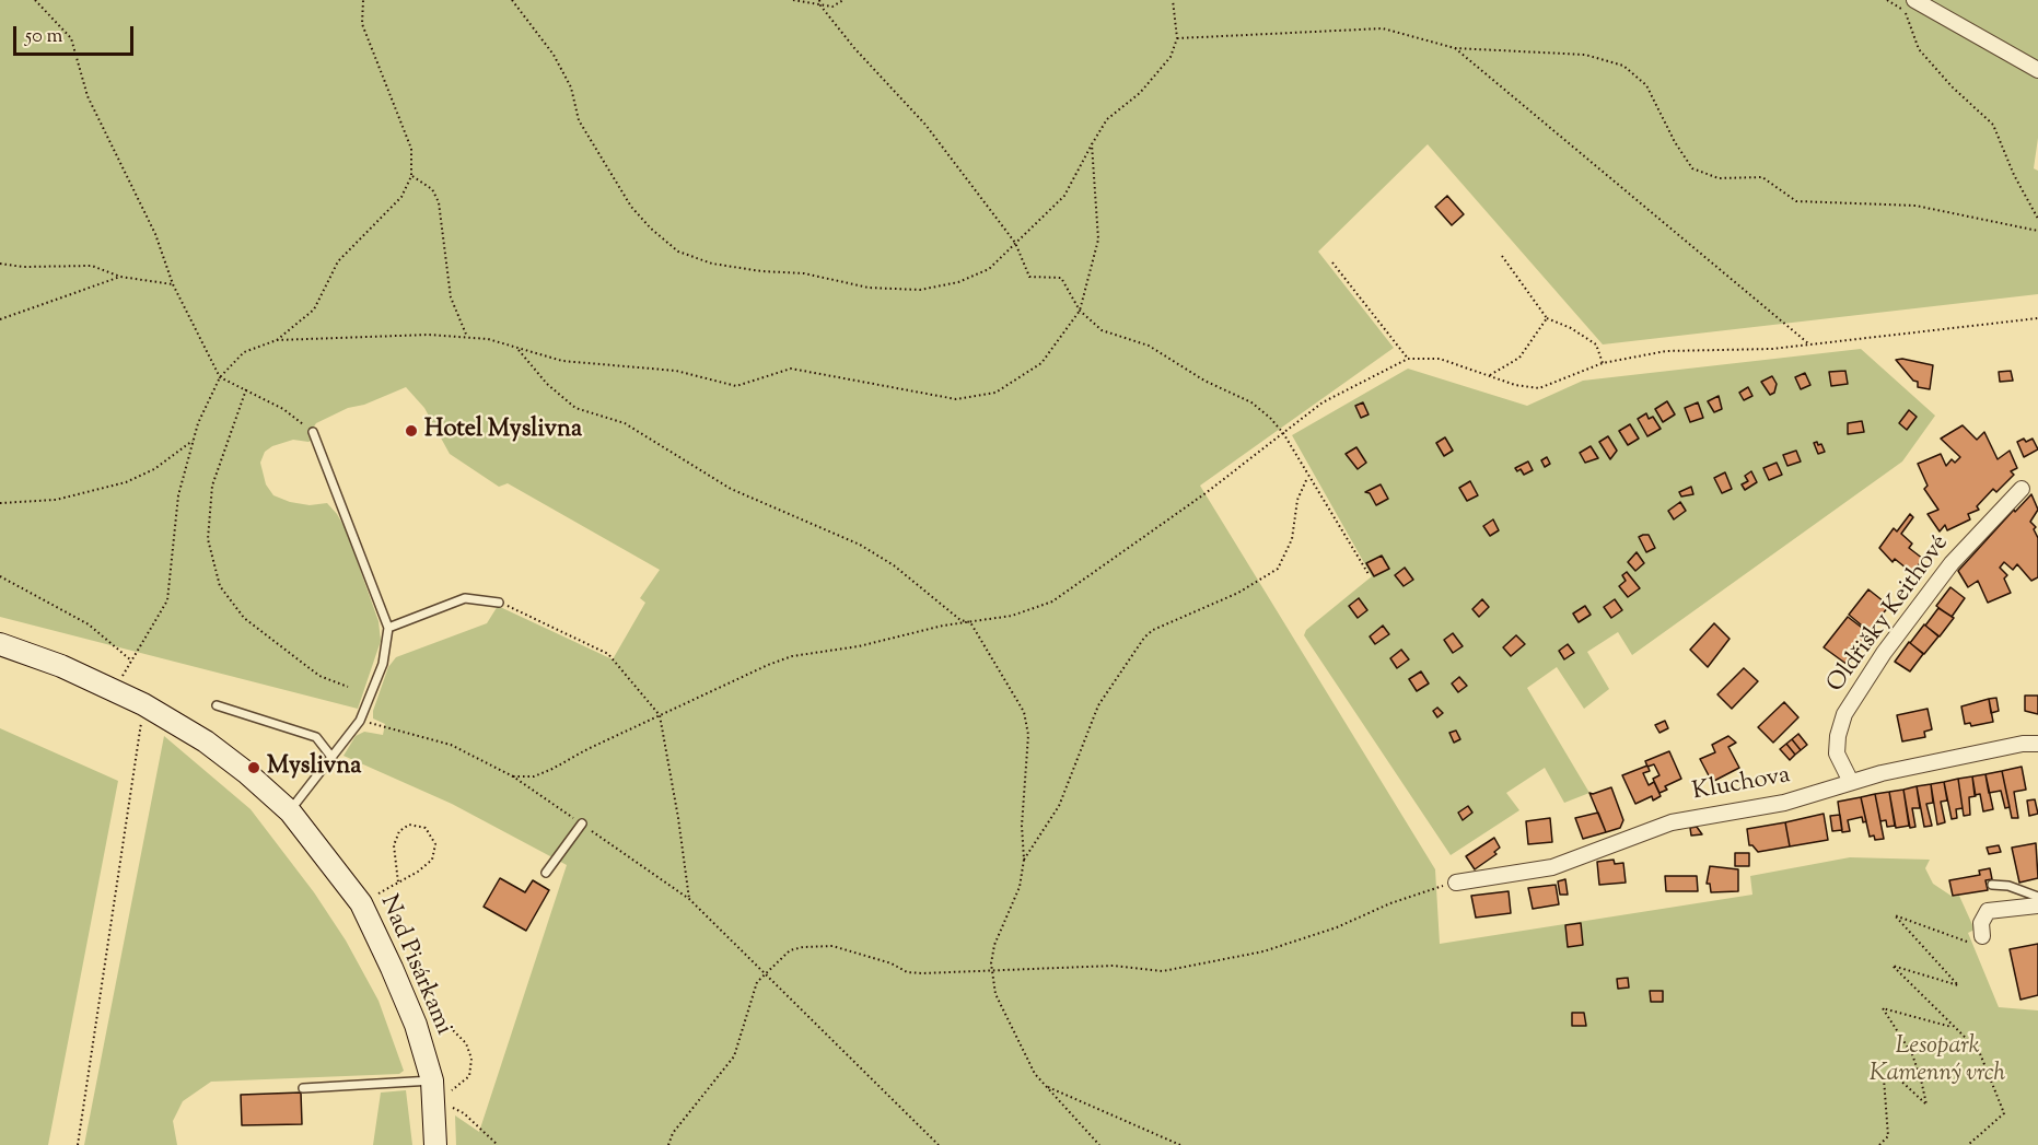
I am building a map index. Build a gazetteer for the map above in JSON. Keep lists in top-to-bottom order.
{
  "streets": {
    "street": ["Oldřišky Keithové", "Kluchova", "Nad Pisárkami"]
  },
  "crossings": [
    ["Oldřišky Keithové", "Kluchova"]
  ],
  "parks": ["Lesopark Kamenný vrch"],
  "places": ["Hotel Myslivna", "Myslivna"],
  "scale_bar": "50 m"
}
